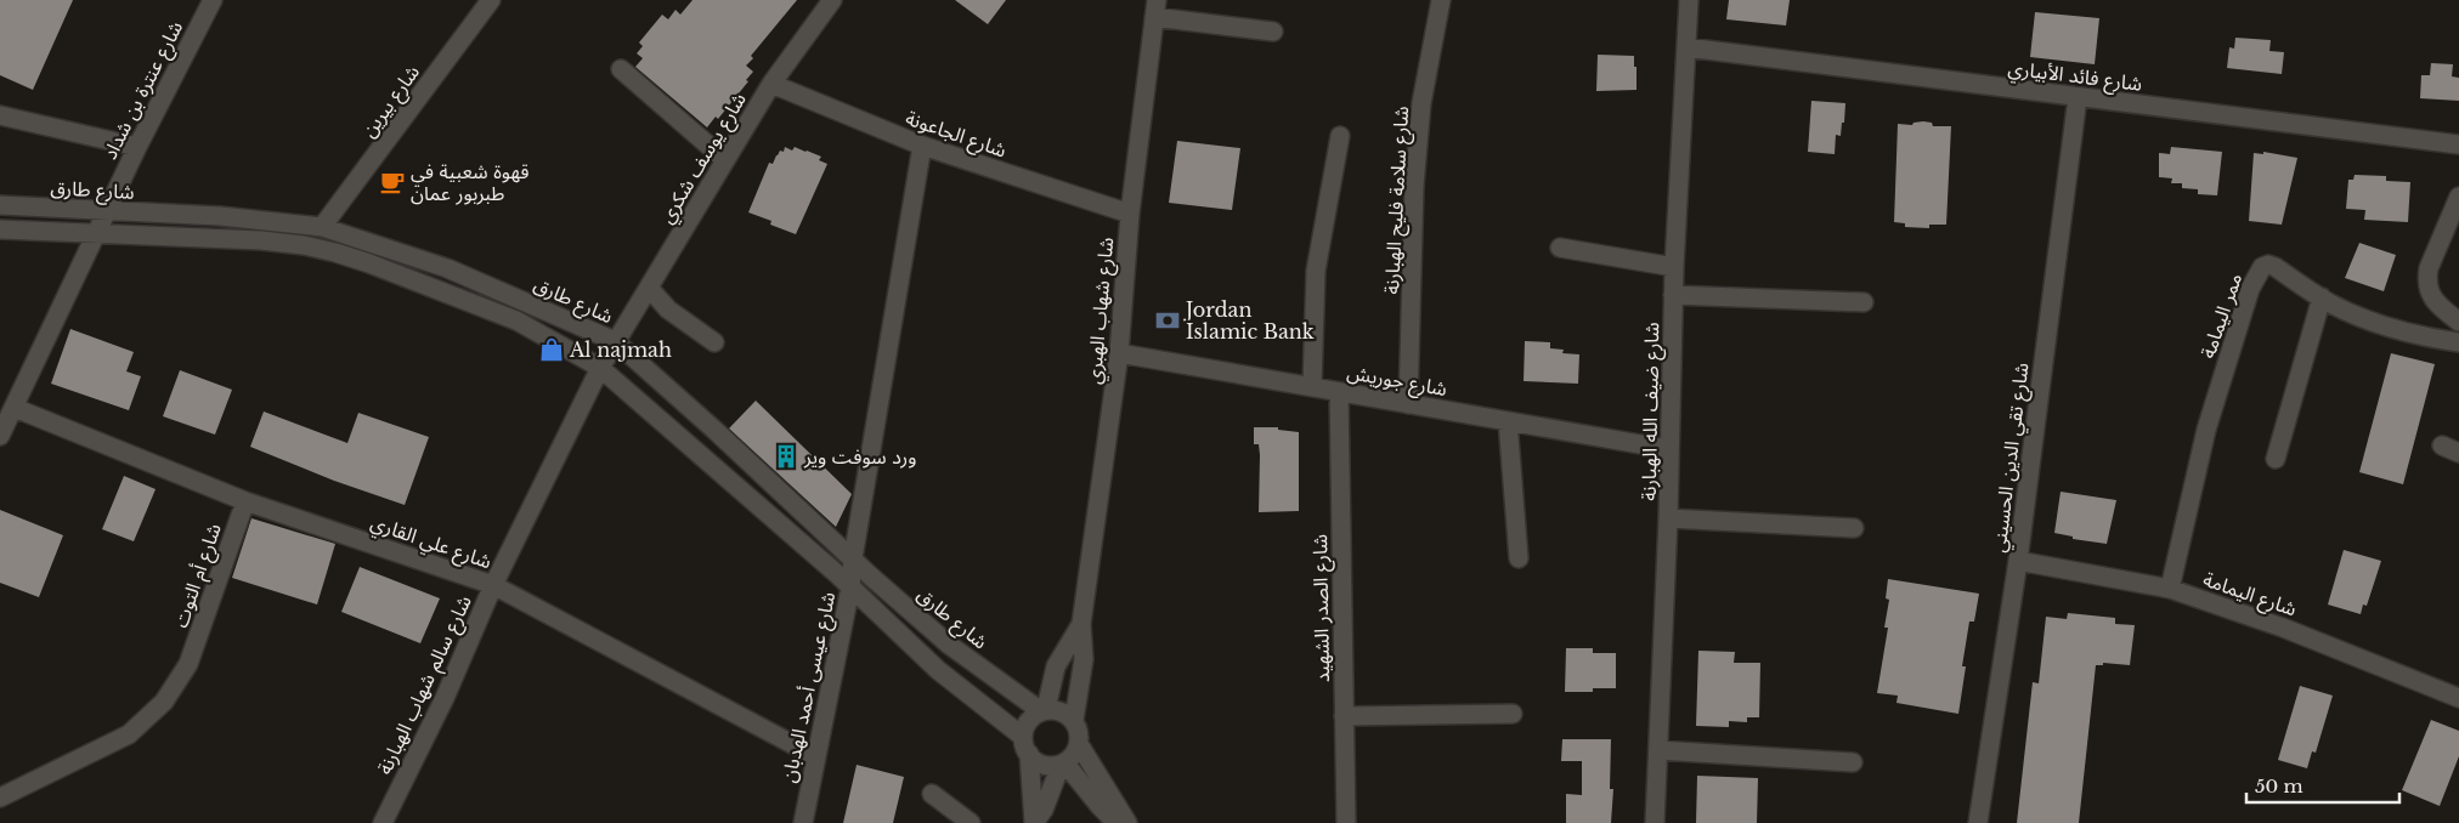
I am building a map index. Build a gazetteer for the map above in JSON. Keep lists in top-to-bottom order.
{
  "streets": {
    "street": [
      "شارع فائد الأبياري",
      "شارع عنترة بن شداد",
      "شارع بيرين",
      "شارع الجاعونة",
      "شارع يوسف شكري",
      "شارع طارق",
      "شارع سلامة فليح الهبارنة",
      "شارع شهاب الهبري",
      "ممر اليمامة",
      "شارع جوريش",
      "شارع ضيف الله الهبارنة",
      "شارع تقي الدين الحسيني",
      "شارع علي القاري",
      "شارع أم التوت",
      "شارع اليمامة",
      "شارع الصدر الشهيد",
      "شارع سالم شهاب الهبارنة",
      "شارع عيسى أحمد الهدبان"
    ]
  },
  "crossings": [
    ["شارع فائد الأبياري", "شارع ضيف الله الهبارنة"],
    ["شارع فائد الأبياري", "شارع تقي الدين الحسيني"],
    ["شارع عنترة بن شداد", "شارع طارق"],
    ["شارع عنترة بن شداد", "شارع علي القاري"],
    ["شارع بيرين", "شارع طارق"],
    ["شارع الجاعونة", "شارع يوسف شكري"],
    ["شارع الجاعونة", "شارع شهاب الهبري"],
    ["شارع الجاعونة", "شارع عيسى أحمد الهدبان"],
    ["شارع يوسف شكري", "شارع طارق"],
    ["شارع يوسف شكري", "شارع سالم شهاب الهبارنة"],
    ["شارع طارق", "شارع شهاب الهبري"],
    ["شارع طارق", "شارع سالم شهاب الهبارنة"],
    ["شارع طارق", "شارع عيسى أحمد الهدبان"],
    ["شارع سلامة فليح الهبارنة", "شارع جوريش"],
    ["شارع شهاب الهبري", "شارع جوريش"],
    ["ممر اليمامة", "شارع اليمامة"],
    ["شارع جوريش", "شارع ضيف الله الهبارنة"],
    ["شارع جوريش", "شارع الصدر الشهيد"],
    ["شارع تقي الدين الحسيني", "شارع اليمامة"],
    ["شارع علي القاري", "شارع أم التوت"],
    ["شارع علي القاري", "شارع سالم شهاب الهبارنة"],
    ["شارع علي القاري", "شارع عيسى أحمد الهدبان"]
  ],
  "places": {
    "cafe": ["قهوة شعبية في طبربور عمان"],
    "bank": ["Jordan Islamic Bank"],
    "shop": ["Al najmah"],
    "building": ["ورد سوفت وير"]
  },
  "scale_bar": "50 m"
}
